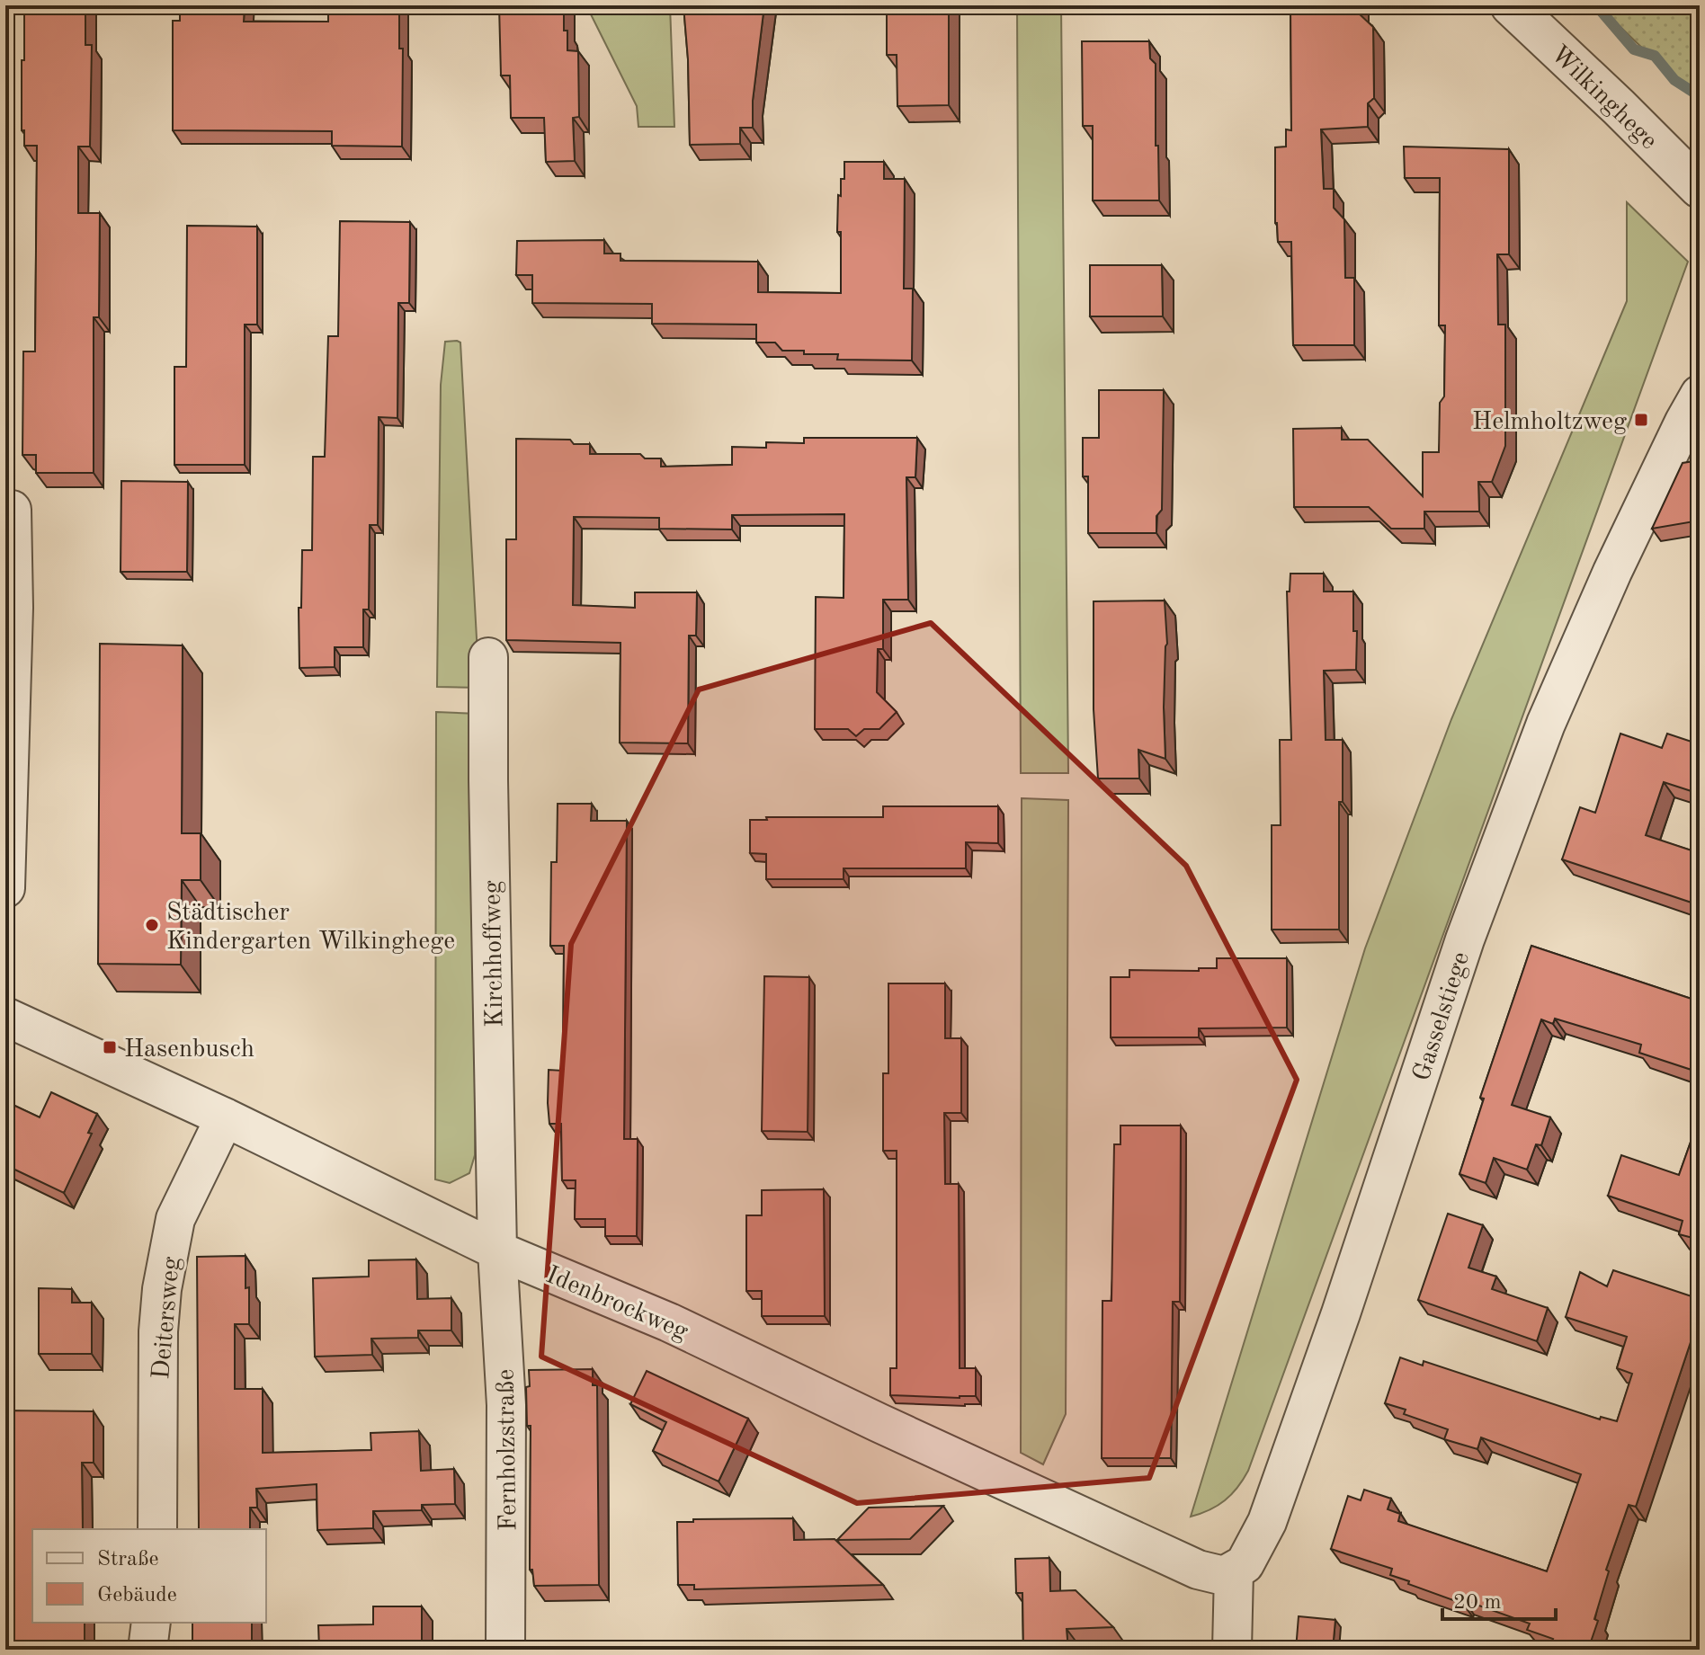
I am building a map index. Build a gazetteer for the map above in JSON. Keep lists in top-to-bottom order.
{
  "streets": {
    "street": [
      "Wilkinghege",
      "Kirchhoffweg",
      "Gasselstiege",
      "Idenbrockweg",
      "Deitersweg",
      "Fernholzstraße"
    ]
  },
  "crossings": [
    ["Kirchhoffweg", "Idenbrockweg"],
    ["Kirchhoffweg", "Fernholzstraße"],
    ["Gasselstiege", "Idenbrockweg"],
    ["Idenbrockweg", "Deitersweg"],
    ["Idenbrockweg", "Fernholzstraße"]
  ],
  "places": {
    "transit": ["Helmholtzweg", "Hasenbusch"],
    "other": ["Städtischer Kindergarten Wilkinghege"]
  },
  "legend": ["Straße", "Gebäude"],
  "scale_bar": "20 m"
}
